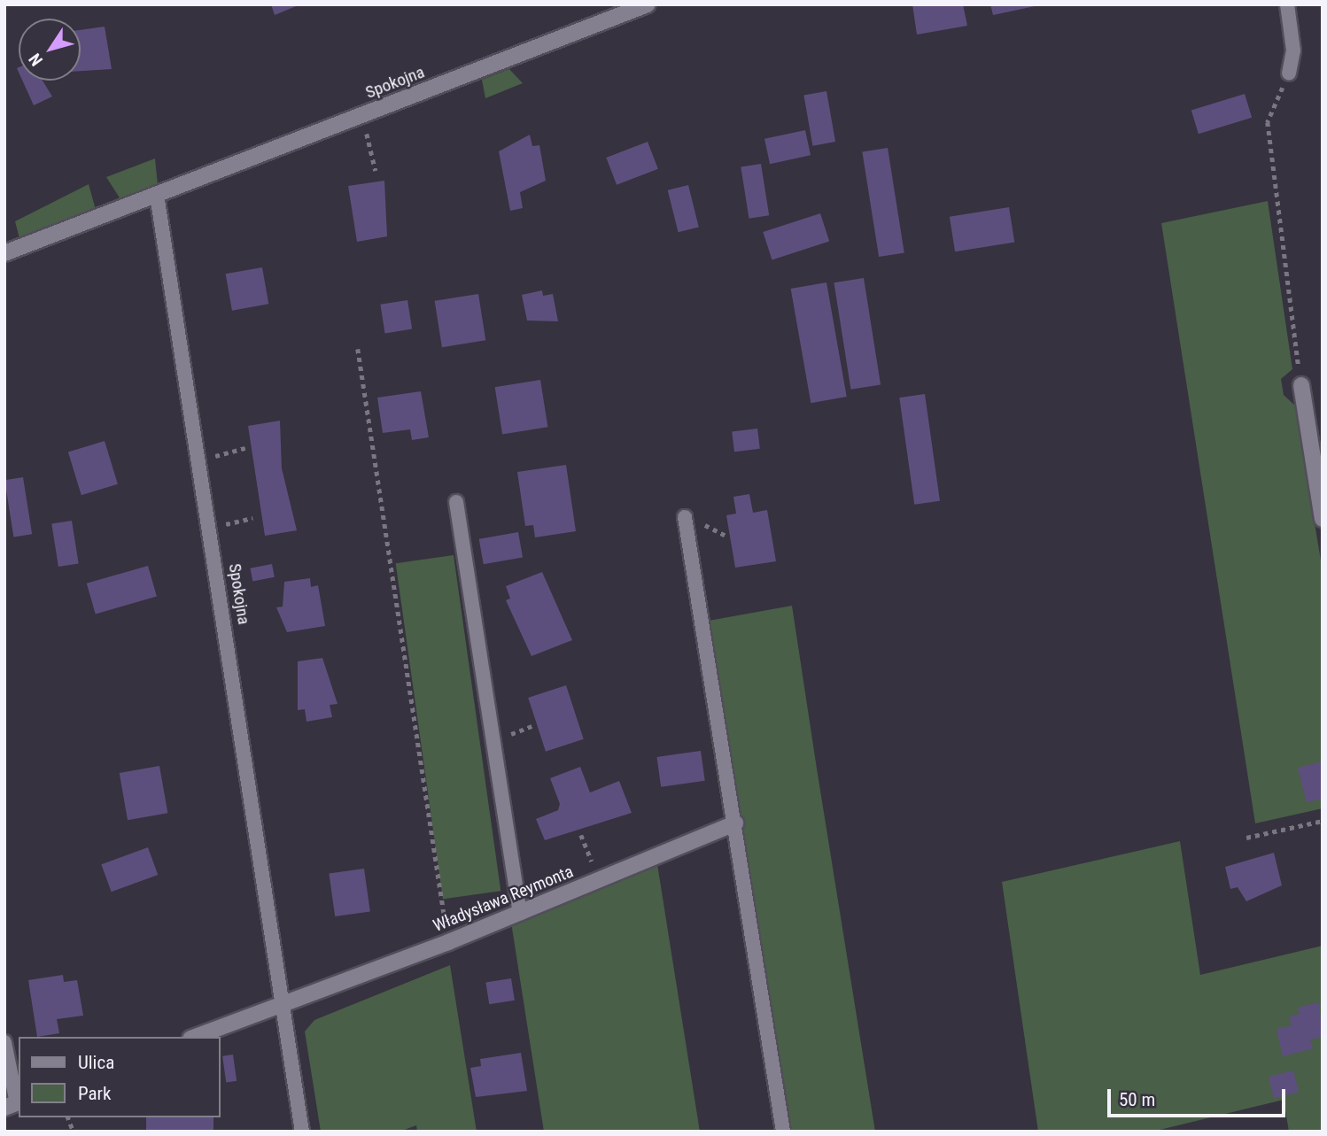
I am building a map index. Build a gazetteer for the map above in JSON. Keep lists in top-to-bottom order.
{
  "streets": {
    "street": ["Spokojna", "Władysława Reymonta"]
  },
  "crossings": [
    ["Spokojna", "Władysława Reymonta"]
  ],
  "legend": ["Ulica", "Park"],
  "scale_bar": "50 m",
  "north": "bottom left"
}
